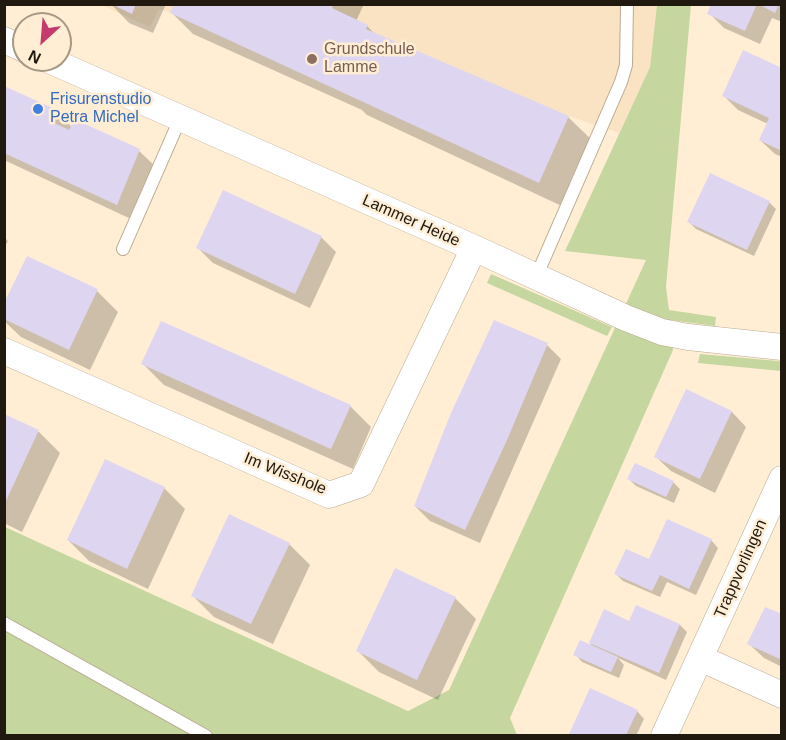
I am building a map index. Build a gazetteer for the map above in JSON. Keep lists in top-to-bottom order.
{
  "streets": {
    "street": ["Lammer Heide", "Im Wisshole", "Trappvorlingen"]
  },
  "crossings": [
    ["Lammer Heide", "Im Wisshole"]
  ],
  "places": ["Grundschule Lamme", "Frisurenstudio Petra Michel"],
  "north": "bottom left"
}
